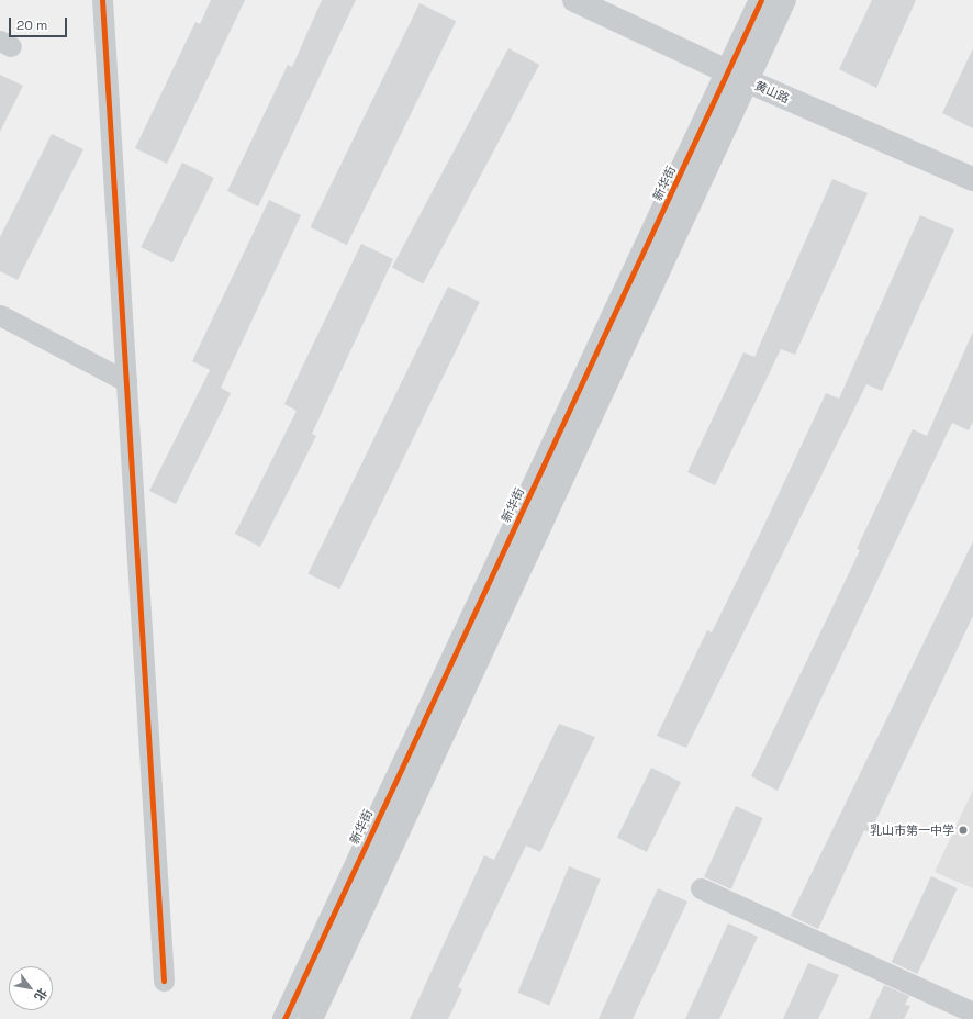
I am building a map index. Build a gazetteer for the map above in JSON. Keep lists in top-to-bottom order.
{
  "streets": {
    "street": ["黄山路", "新华街"]
  },
  "crossings": [
    ["黄山路", "新华街"]
  ],
  "places": ["乳山市第一中学"],
  "scale_bar": "20 m",
  "north": "bottom right"
}
